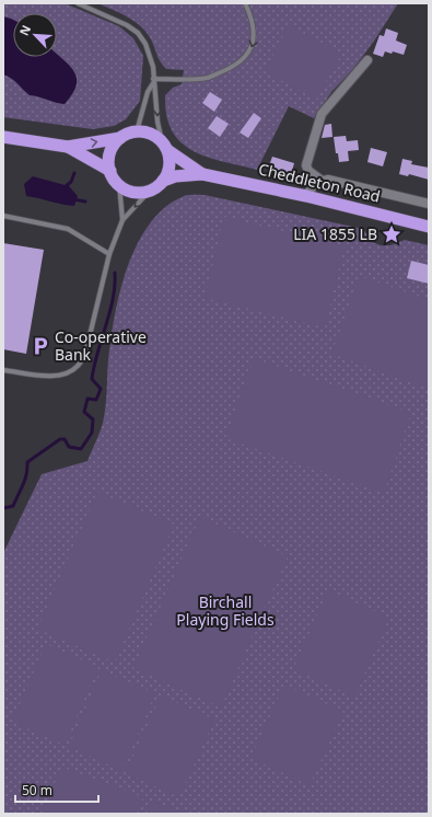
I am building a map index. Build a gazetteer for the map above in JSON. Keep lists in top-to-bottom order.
{
  "streets": {
    "highway": ["Cheddleton Road"]
  },
  "parks": ["Birchall Playing Fields"],
  "places": {
    "place": ["LIA 1855 LB"],
    "parking": ["Co-operative Bank"]
  },
  "scale_bar": "50 m",
  "north": "top left"
}
